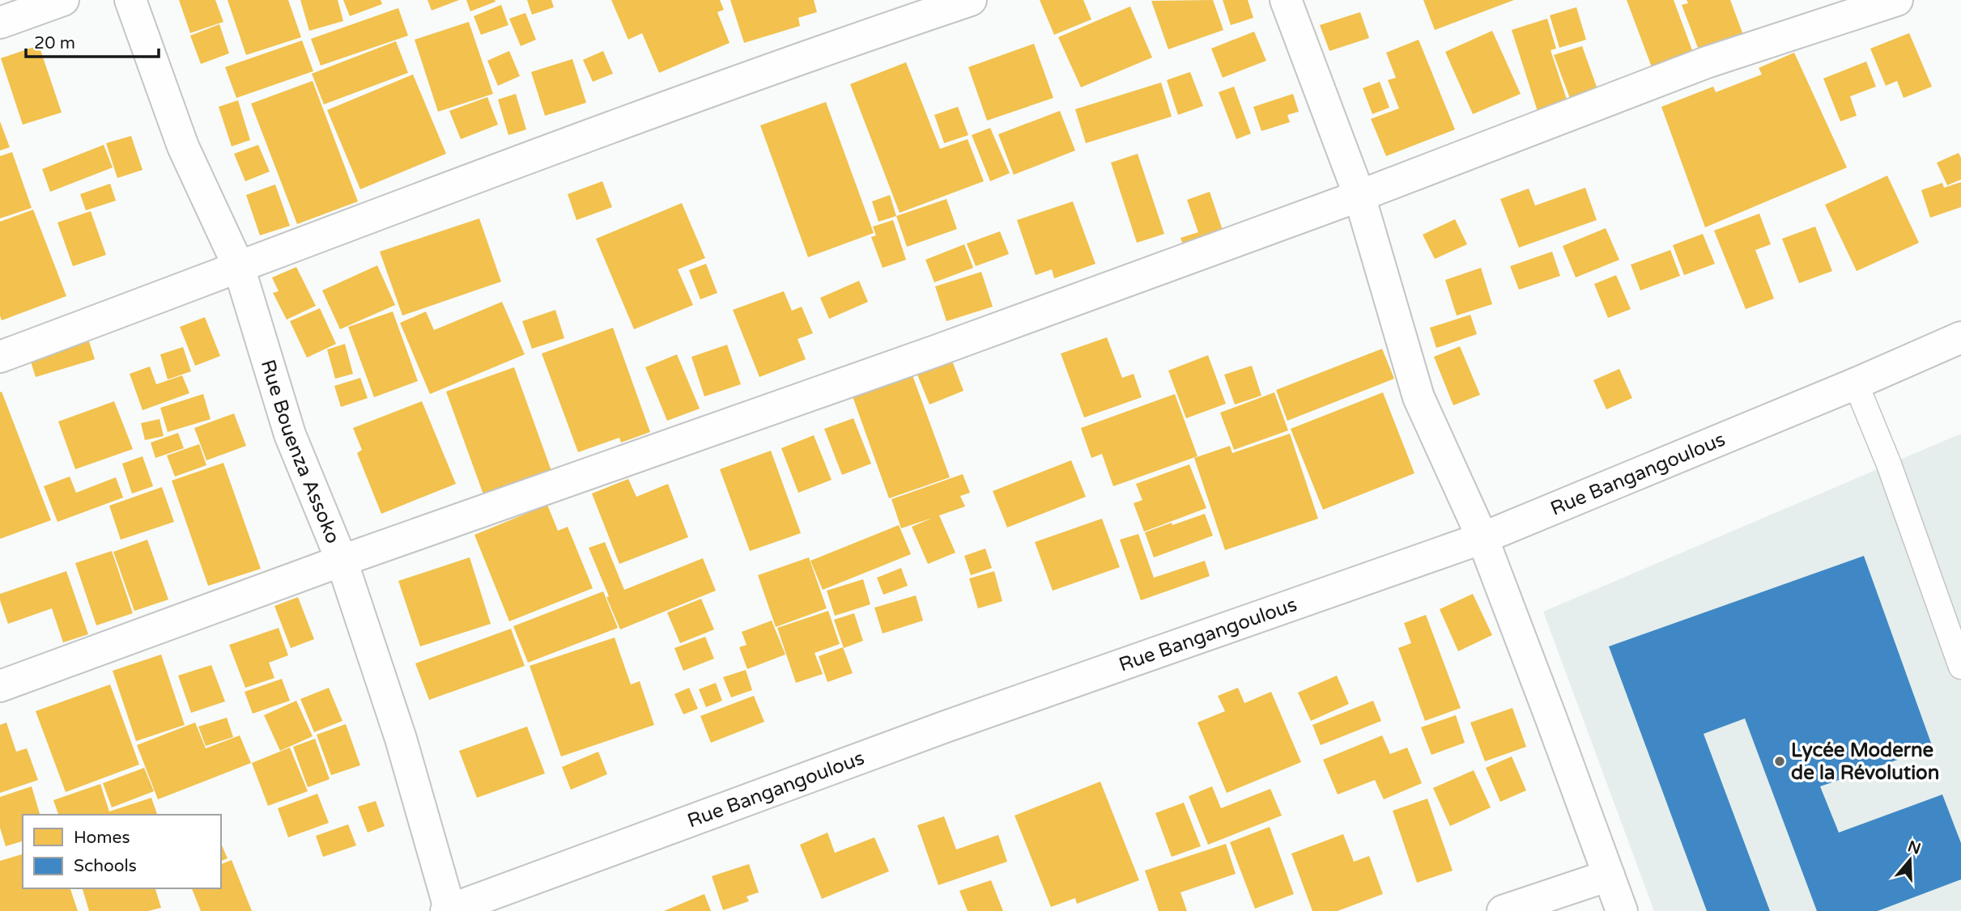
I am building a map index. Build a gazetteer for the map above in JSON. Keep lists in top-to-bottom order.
{
  "streets": {
    "street": ["Rue Bouenza Assoko", "Rue Bangangoulous"]
  },
  "crossings": [
    ["Rue Bouenza Assoko", "Rue Bangangoulous"]
  ],
  "places": ["Lycée Moderne de la Révolution"],
  "legend": ["Homes", "Schools"],
  "scale_bar": "20 m",
  "north": "top"
}
